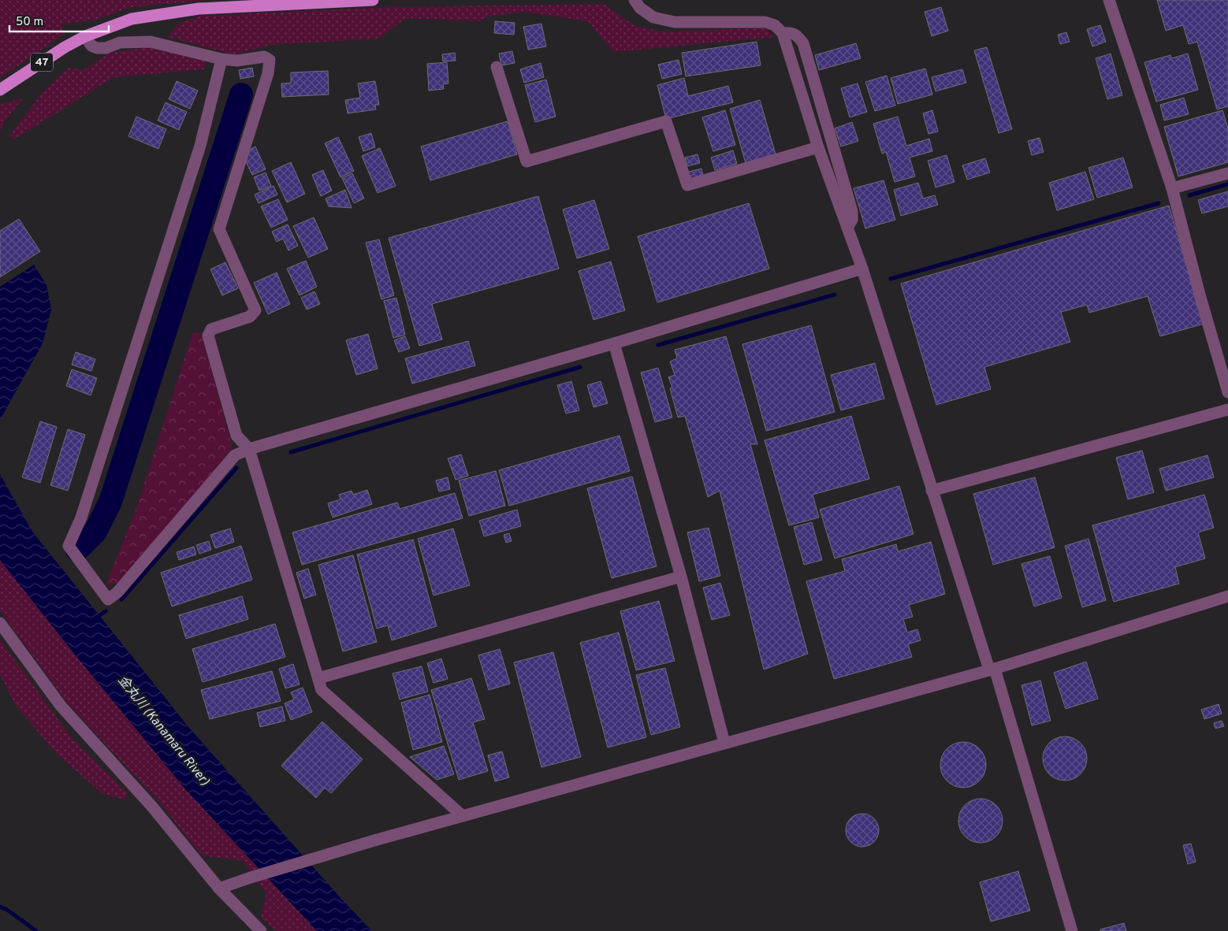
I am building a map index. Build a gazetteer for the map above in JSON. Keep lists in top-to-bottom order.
{
  "streets": {
    "main road": ["47"]
  },
  "water": ["金丸川 (Kanamaru River)"],
  "scale_bar": "50 m"
}
